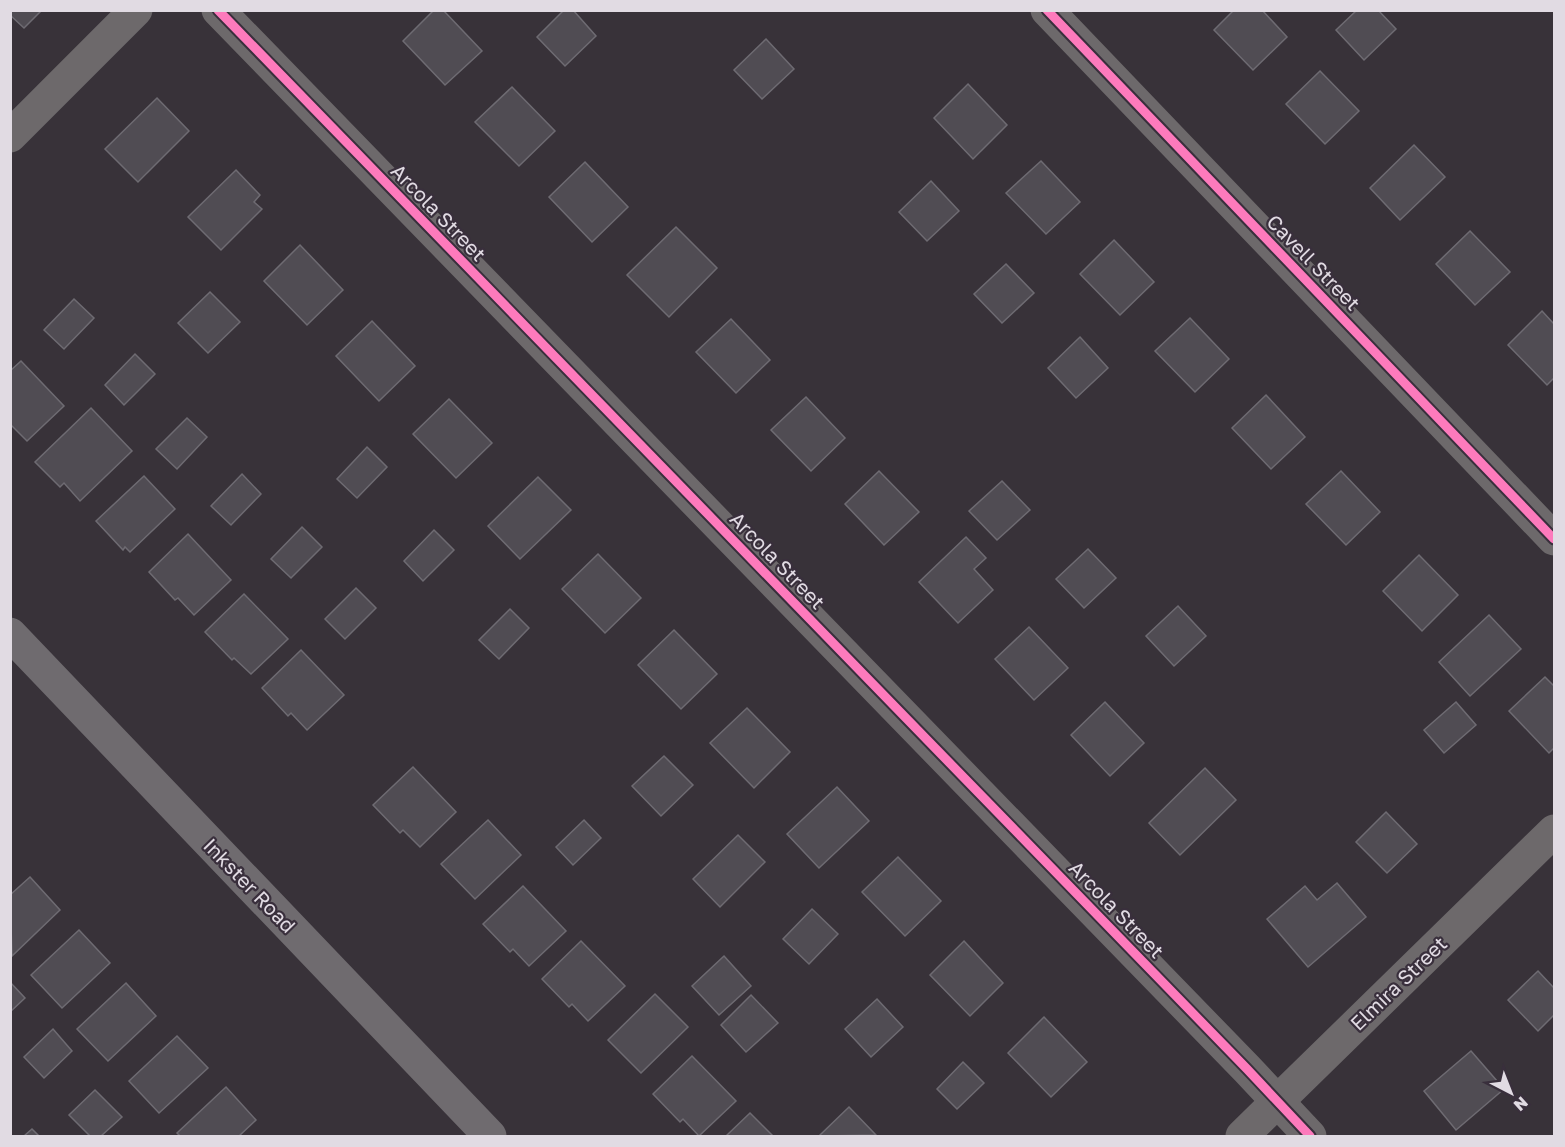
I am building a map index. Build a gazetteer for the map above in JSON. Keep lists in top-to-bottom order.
{
  "streets": {
    "main road": ["Inkster Road"],
    "street": ["Arcola Street", "Cavell Street", "Elmira Street"]
  },
  "crossings": [
    ["Arcola Street", "Elmira Street"]
  ],
  "north": "bottom right"
}
